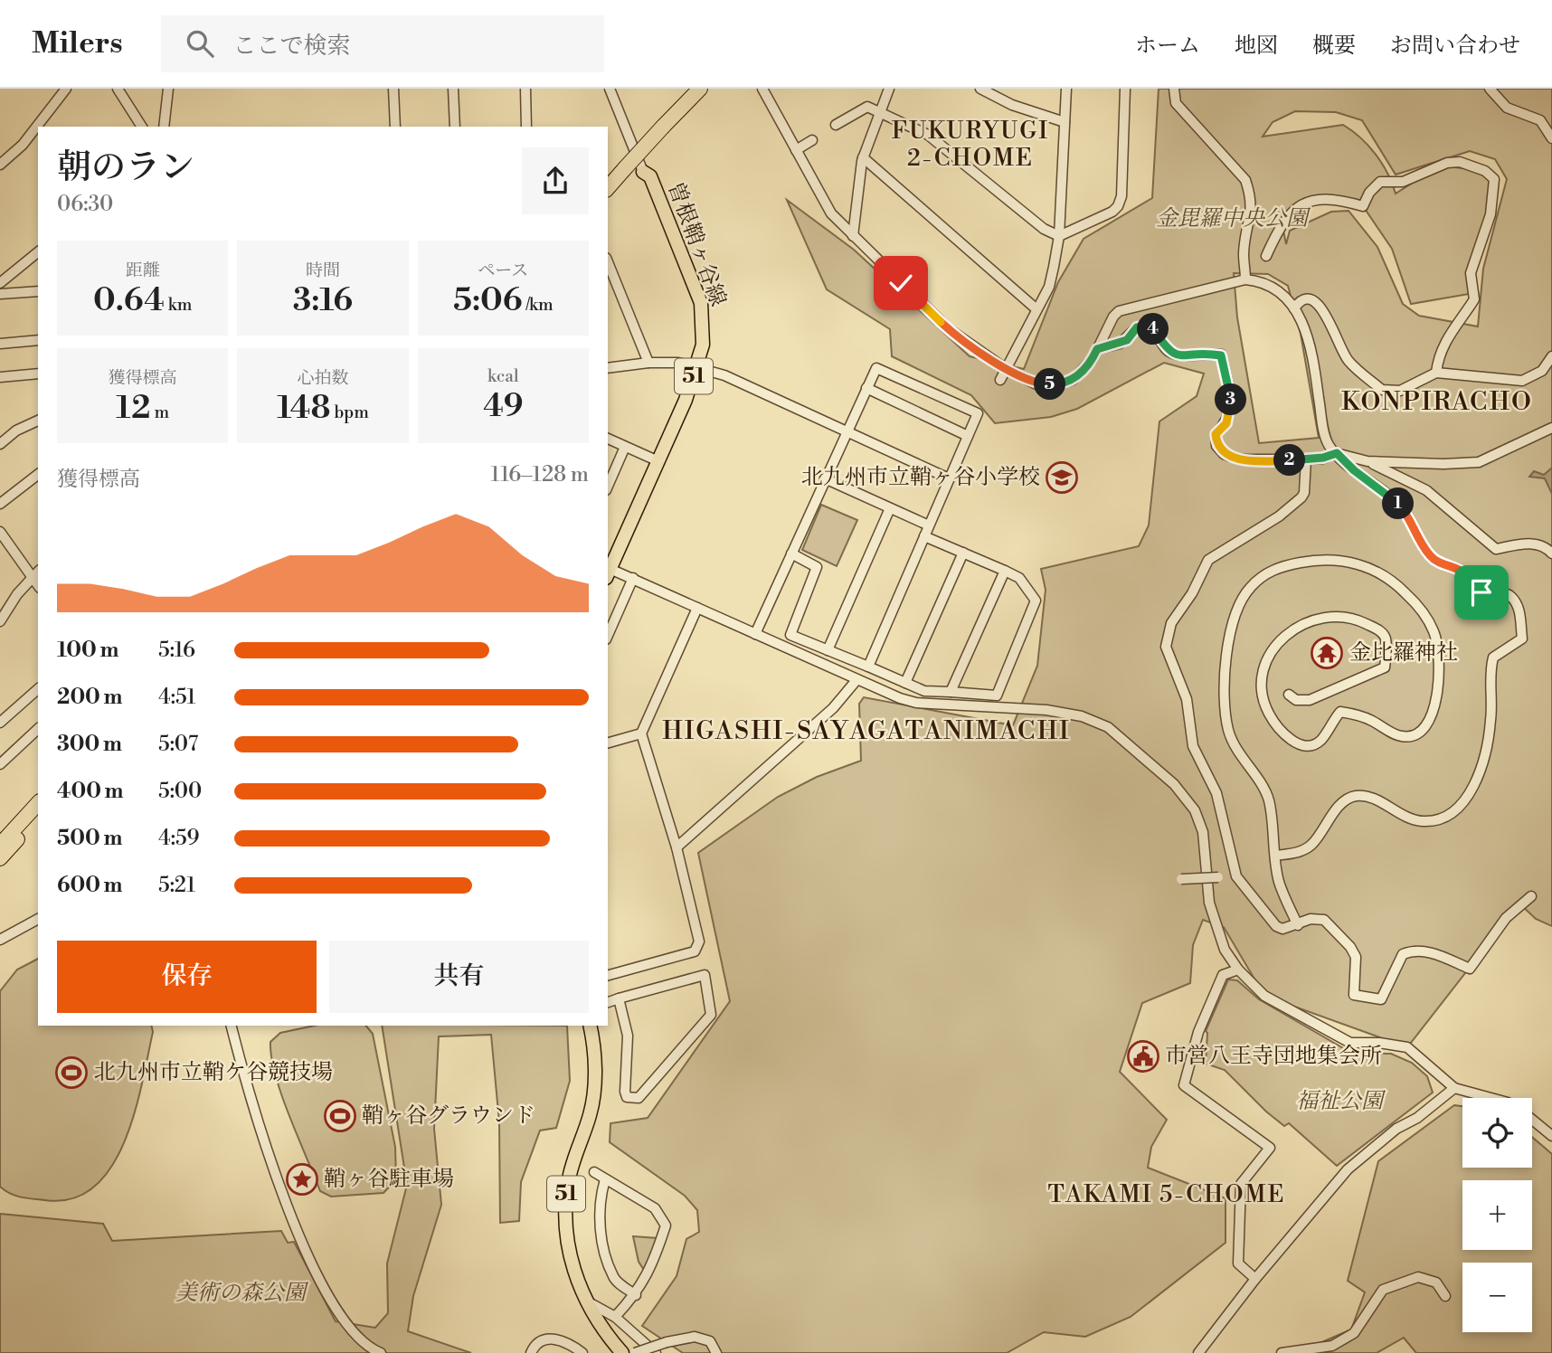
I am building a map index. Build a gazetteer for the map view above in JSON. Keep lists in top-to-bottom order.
{
  "streets": {
    "main road": ["曽根鞘ヶ谷線", "51"]
  },
  "districts": [
    "FUKURYUGI 2-CHOME",
    "KONPIRACHO",
    "HIGASHI-SAYAGATANIMACHI",
    "TAKAMI 5-CHOME"
  ],
  "parks": ["金毘羅中央公園", "福祉公園", "美術の森公園"],
  "places": {
    "school or university": ["北九州市立鞘ヶ谷小学校"],
    "temple": ["金比羅神社"],
    "public building": ["市営八王寺団地集会所"],
    "sports": ["北九州市立鞘ケ谷競技場", "鞘ヶ谷グラウンド"],
    "place": ["鞘ヶ谷駐車場"]
  },
  "page": {
    "header": "Milers",
    "search": "ここで検索",
    "nav": [
      "ホーム",
      "地図",
      "概要",
      "お問い合わせ"
    ],
    "heading": ["朝のラン", "06:30"],
    "stats": [
      ["距離", "0.64 km"],
      ["時間", "3:16"],
      ["ペース", "5:06 /km"],
      ["獲得標高", "12 m"],
      ["心拍数", "148 bpm"],
      ["kcal", "49"]
    ],
    "pins": [
      "4",
      "5",
      "3",
      "2",
      "1"
    ],
    "chart": ["獲得標高", "116–128 m"],
    "list": [
      {
        "name": "100 m",
        "note": "5:16"
      },
      {
        "name": "200 m",
        "note": "4:51"
      },
      {
        "name": "300 m",
        "note": "5:07"
      },
      {
        "name": "400 m",
        "note": "5:00"
      },
      {
        "name": "500 m",
        "note": "4:59"
      },
      {
        "name": "600 m",
        "note": "5:21"
      }
    ],
    "buttons": ["保存", "共有"],
    "map_buttons": ["+", "−"]
  }
}
